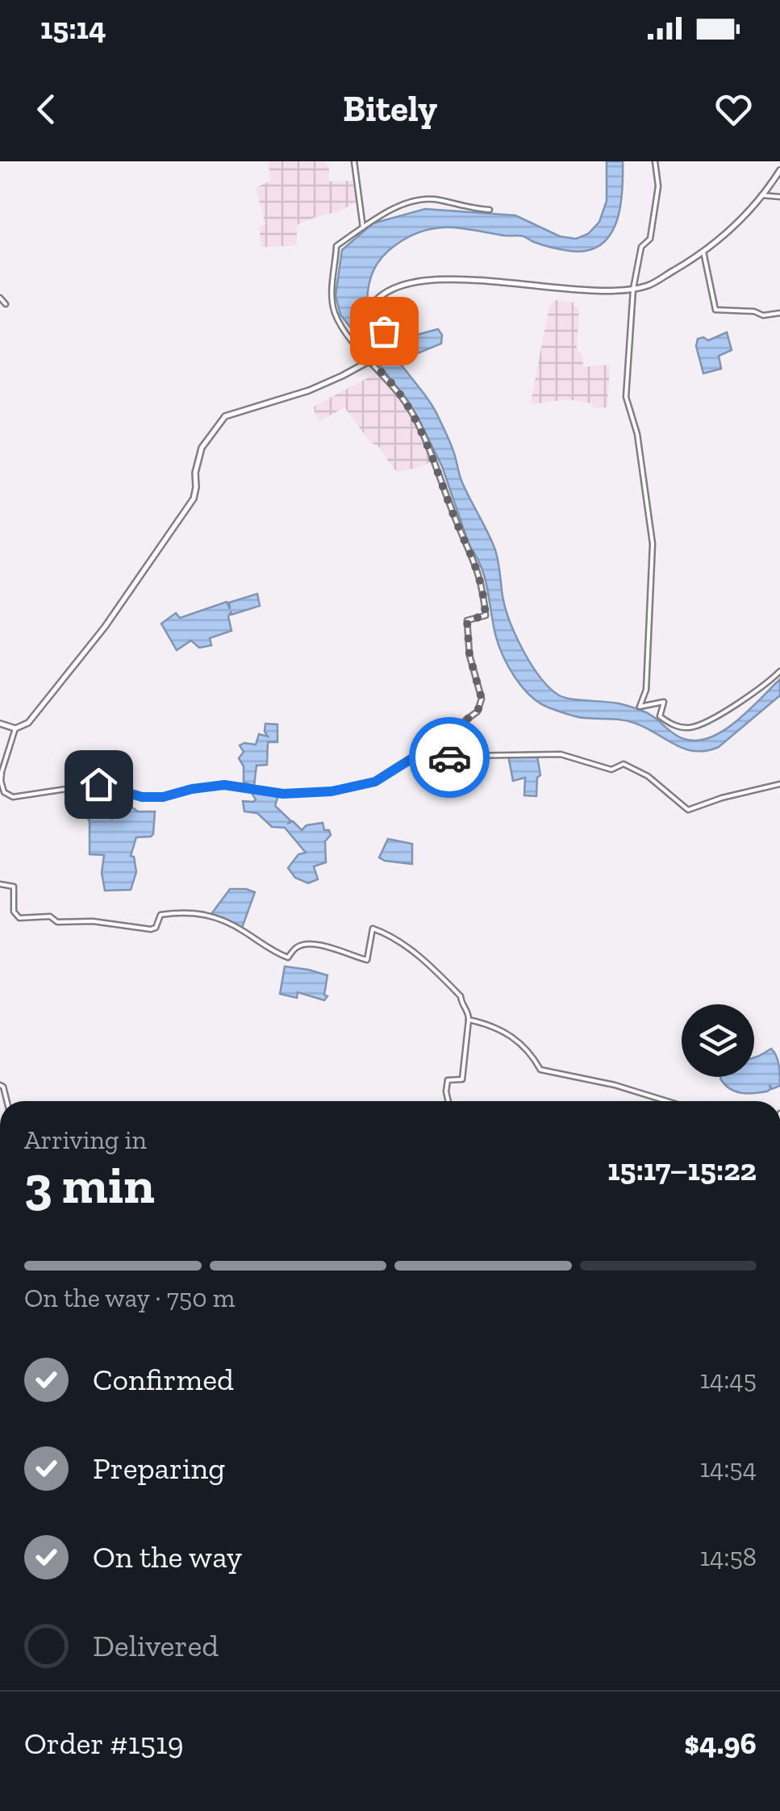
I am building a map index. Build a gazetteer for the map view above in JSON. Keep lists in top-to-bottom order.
{
  "page": {
    "status": "15:14",
    "header": "Bitely",
    "heading": ["3 min", "Arriving in", "15:17–15:22"],
    "panel": ["Order #1519", "$4.96"],
    "bar": "On the way · 750 m",
    "list": [
      ["Confirmed", "14:45"],
      ["Preparing", "14:54"],
      ["On the way", "14:58"],
      "Delivered"
    ]
  }
}
